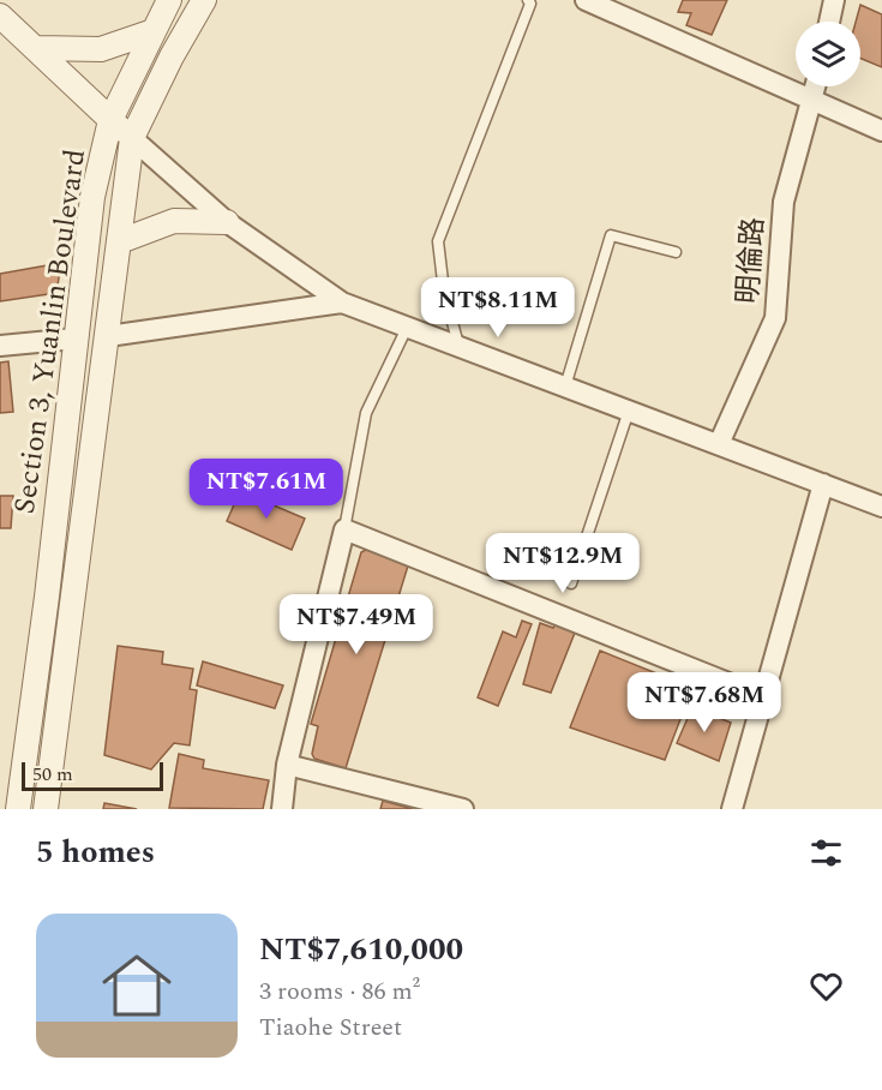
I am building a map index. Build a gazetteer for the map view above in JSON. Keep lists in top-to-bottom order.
{
  "streets": {
    "street": ["明倫路", "Section 3, Yuanlin Boulevard"]
  },
  "scale_bar": "50 m",
  "page": {
    "price": [
      "NT$8.11M",
      "NT$7.61M",
      "NT$12.9M",
      "NT$7.49M",
      "NT$7.68M"
    ],
    "scale": "50 m",
    "heading": "5 homes",
    "list": [
      {
        "name": "NT$7,610,000",
        "note": "3 rooms · 86 m² · Tiaohe Street"
      }
    ]
  }
}
